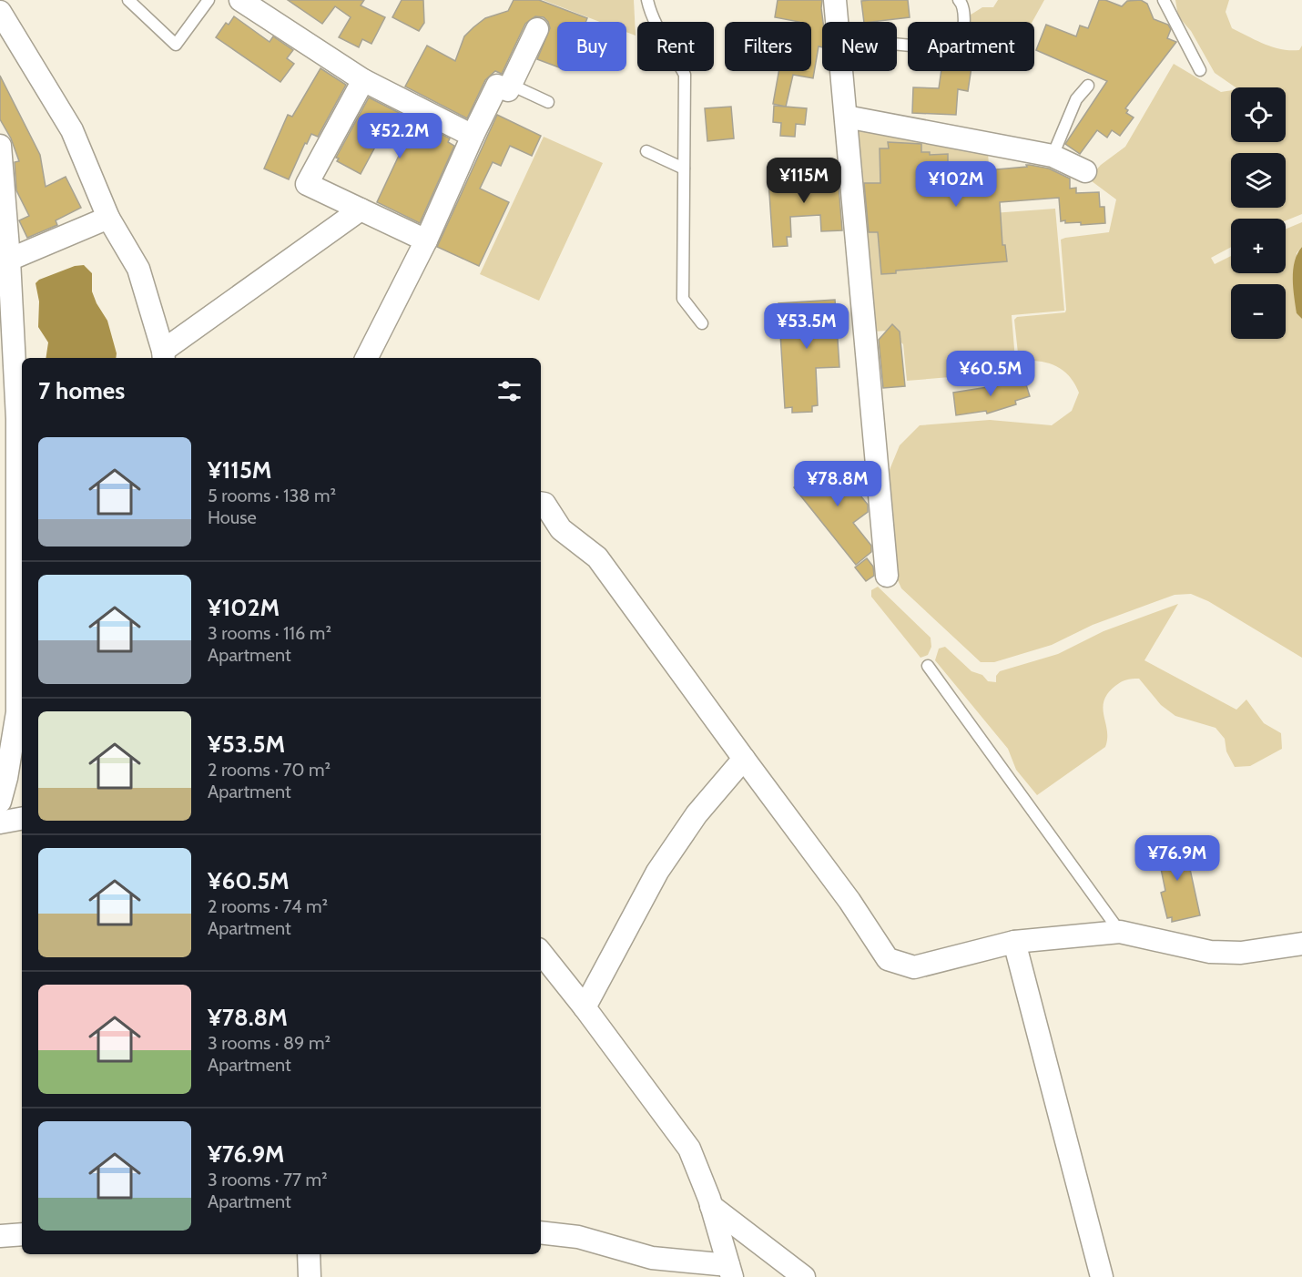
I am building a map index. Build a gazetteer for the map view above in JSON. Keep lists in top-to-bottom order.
{
  "page": {
    "chip": [
      "Buy",
      "Rent",
      "Filters",
      "New",
      "Apartment"
    ],
    "map_buttons": ["+", "−"],
    "price": [
      "¥52.2M",
      "¥115M",
      "¥102M",
      "¥53.5M",
      "¥60.5M",
      "¥78.8M",
      "¥76.9M"
    ],
    "heading": "7 homes",
    "list": [
      {
        "name": "¥115M",
        "note": "5 rooms · 138 m² · House"
      },
      {
        "name": "¥102M",
        "note": "3 rooms · 116 m² · Apartment"
      },
      {
        "name": "¥53.5M",
        "note": "2 rooms · 70 m² · Apartment"
      },
      {
        "name": "¥60.5M",
        "note": "2 rooms · 74 m² · Apartment"
      },
      {
        "name": "¥78.8M",
        "note": "3 rooms · 89 m² · Apartment"
      },
      {
        "name": "¥76.9M",
        "note": "3 rooms · 77 m² · Apartment"
      }
    ]
  }
}
